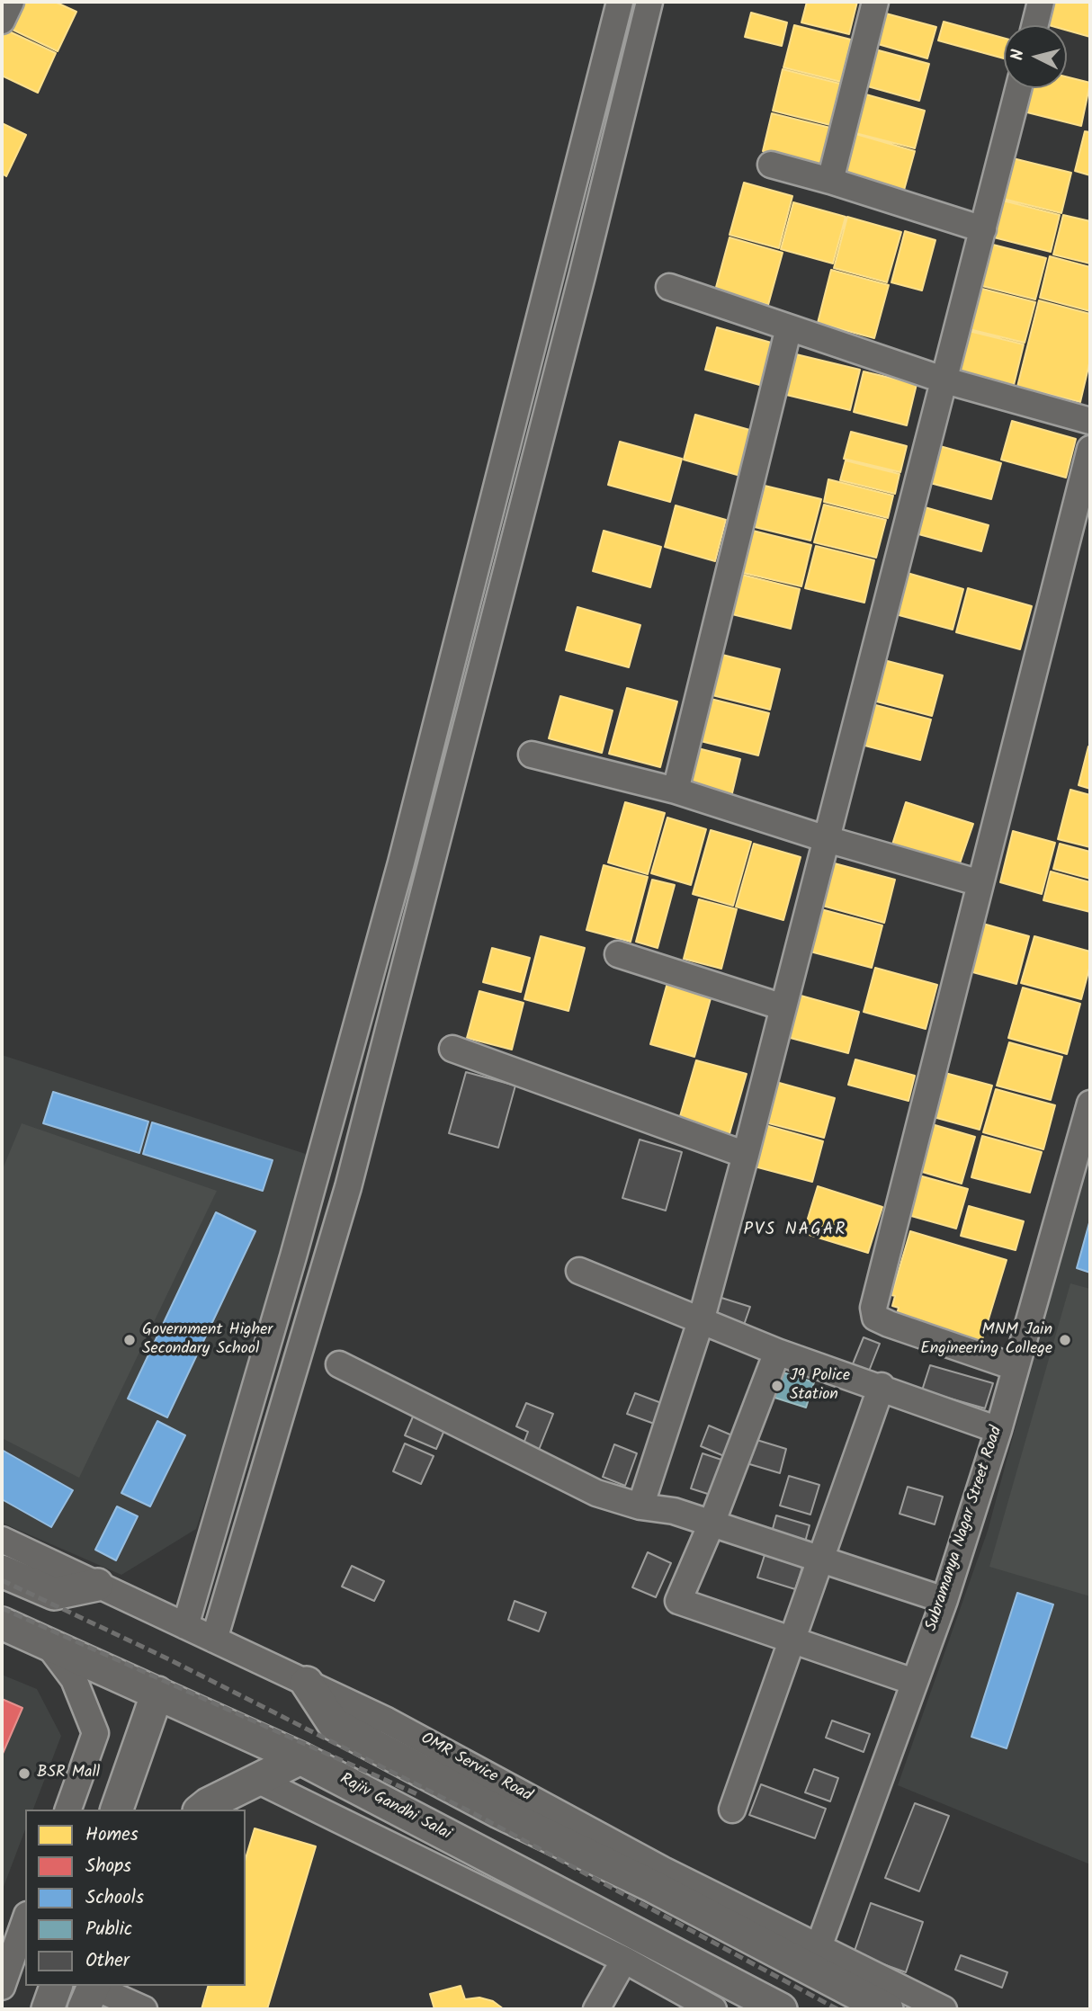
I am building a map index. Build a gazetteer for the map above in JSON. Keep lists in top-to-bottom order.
{
  "streets": {
    "main road": ["Rajiv Gandhi Salai"],
    "street": ["Subramanya Nagar Street Road", "OMR Service Road"]
  },
  "crossings": [
    ["Subramanya Nagar Street Road", "OMR Service Road"]
  ],
  "districts": ["PVS NAGAR"],
  "places": [
    "Government Higher Secondary School",
    "MNM Jain Engineering College",
    "J9 Police Station",
    "BSR Mall"
  ],
  "legend": [
    "Homes",
    "Shops",
    "Schools",
    "Public",
    "Other"
  ],
  "north": "left"
}
